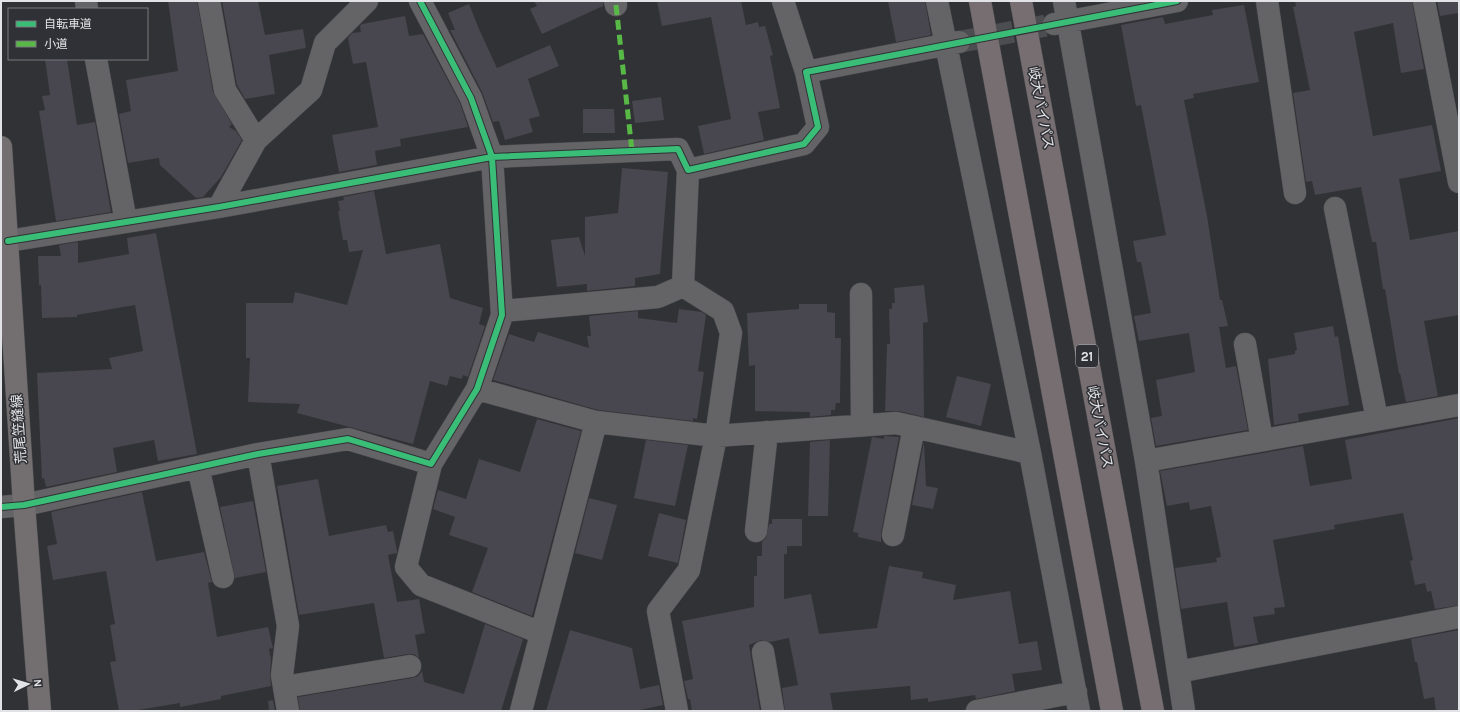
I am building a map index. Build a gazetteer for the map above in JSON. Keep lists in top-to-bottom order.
{
  "streets": {
    "highway": ["岐大バイパス", "21"],
    "main road": ["荒尾笠縫線"]
  },
  "legend": ["自転車道", "小道"],
  "north": "right"
}
